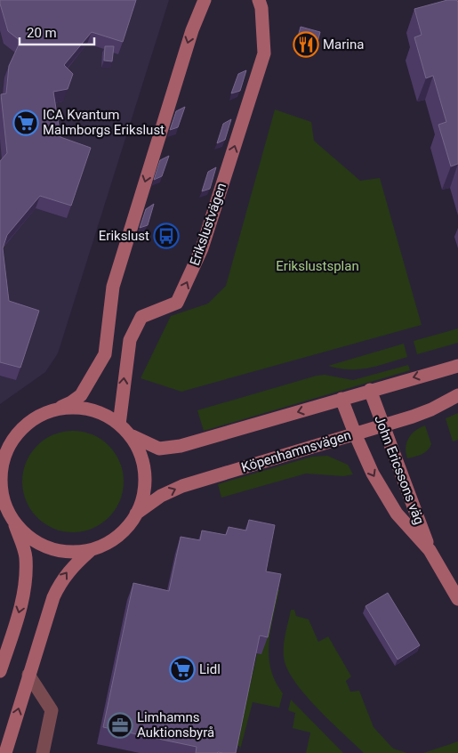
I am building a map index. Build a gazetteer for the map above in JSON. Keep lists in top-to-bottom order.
{
  "streets": {
    "street": ["Erikslustvägen", "Köpenhamnsvägen", "John Ericssons väg"]
  },
  "crossings": [
    ["Erikslustvägen", "Köpenhamnsvägen"],
    ["Köpenhamnsvägen", "John Ericssons väg"]
  ],
  "parks": ["Erikslustsplan"],
  "places": {
    "restaurant": ["Marina"],
    "supermarket": ["ICA Kvantum Malmborgs Erikslust", "Lidl"],
    "bus stop": ["Erikslust"],
    "office": ["Limhamns Auktionsbyrå"]
  },
  "scale_bar": "20 m"
}
